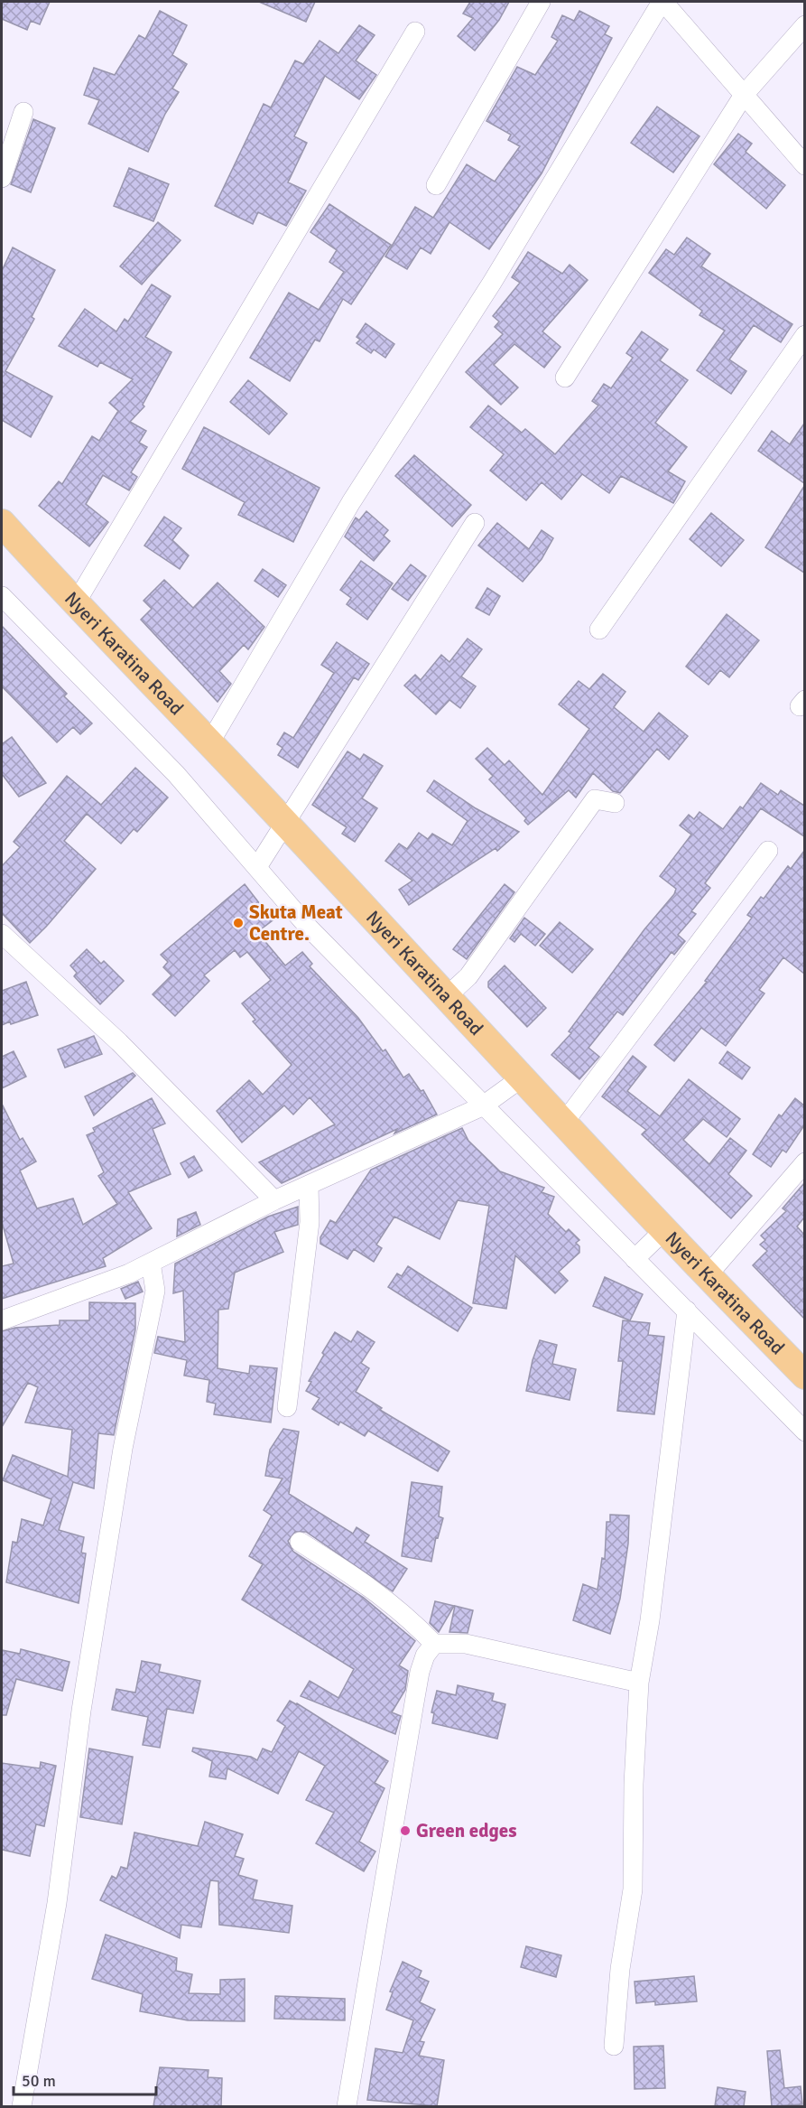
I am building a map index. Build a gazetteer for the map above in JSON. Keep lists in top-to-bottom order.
{
  "streets": {
    "highway": ["Nyeri Karatina Road"]
  },
  "places": ["Skuta Meat Centre.", "Green edges"],
  "scale_bar": "50 m"
}
